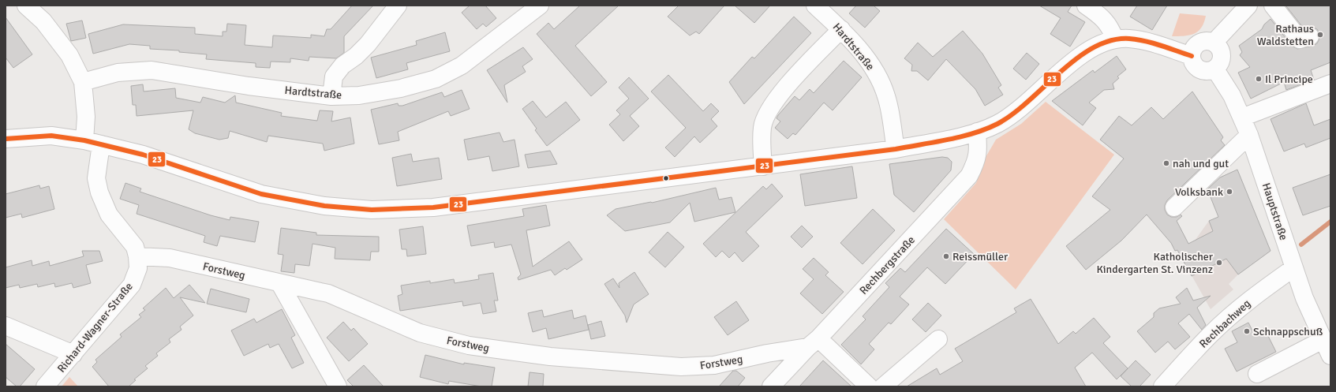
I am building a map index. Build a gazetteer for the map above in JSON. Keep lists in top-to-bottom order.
{
  "streets": {
    "street": [
      "Hardtstraße",
      "Hauptstraße",
      "Rechbergstraße",
      "Forstweg",
      "Rechbachweg",
      "Richard-Wagner-Straße"
    ]
  },
  "crossings": [
    ["Hardtstraße", "Richard-Wagner-Straße"],
    ["Hauptstraße", "Rechbachweg"],
    ["Rechbergstraße", "Forstweg"],
    ["Forstweg", "Richard-Wagner-Straße"]
  ],
  "places": [
    "Rathaus Waldstetten",
    "Il Principe",
    "nah und gut",
    "Volksbank",
    "Reissmüller",
    "Katholischer Kindergarten St. Vinzenz",
    "Schnappschuß"
  ],
  "lines": ["transit line 23"]
}
